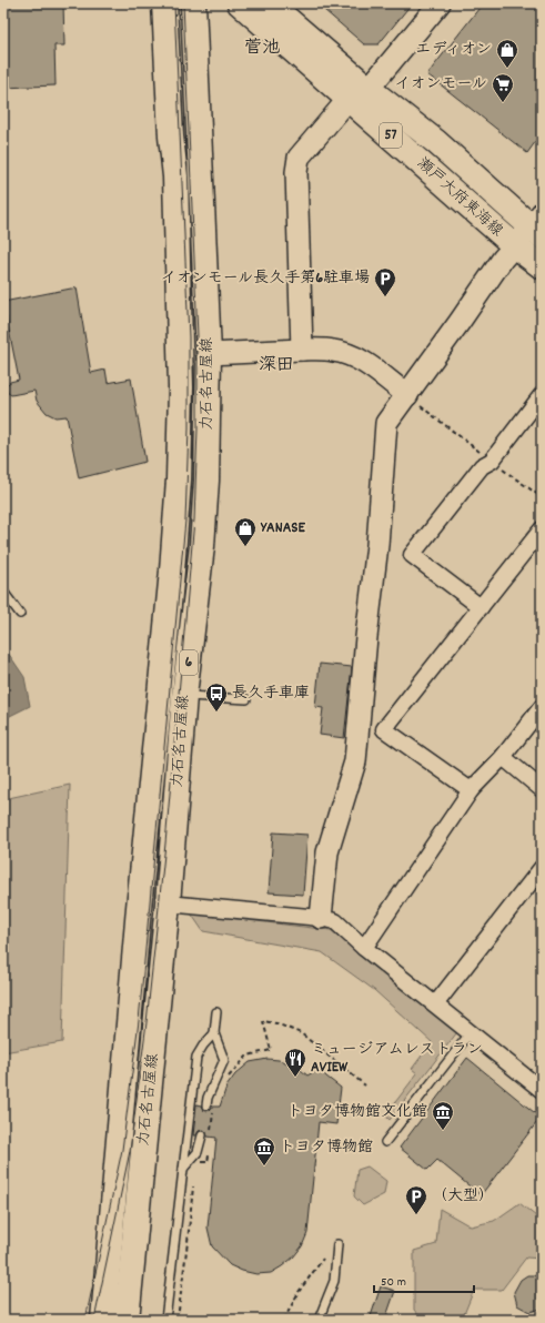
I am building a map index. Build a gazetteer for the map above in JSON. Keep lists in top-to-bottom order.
{
  "streets": {
    "main road": [
      "57",
      "瀬戸大府東海線",
      "力石名古屋線",
      "6"
    ]
  },
  "districts": ["菅池", "深田"],
  "places": {
    "shop": ["エディオン", "YANASE"],
    "supermarket": ["イオンモール"],
    "parking": ["イオンモール長久手第6駐車場", "（大型）"],
    "bus stop": ["長久手車庫"],
    "restaurant": ["ミュージアムレストラン AVIEW"],
    "museum": ["トヨタ博物館文化館", "トヨタ博物館"]
  },
  "scale_bar": "50 m"
}
